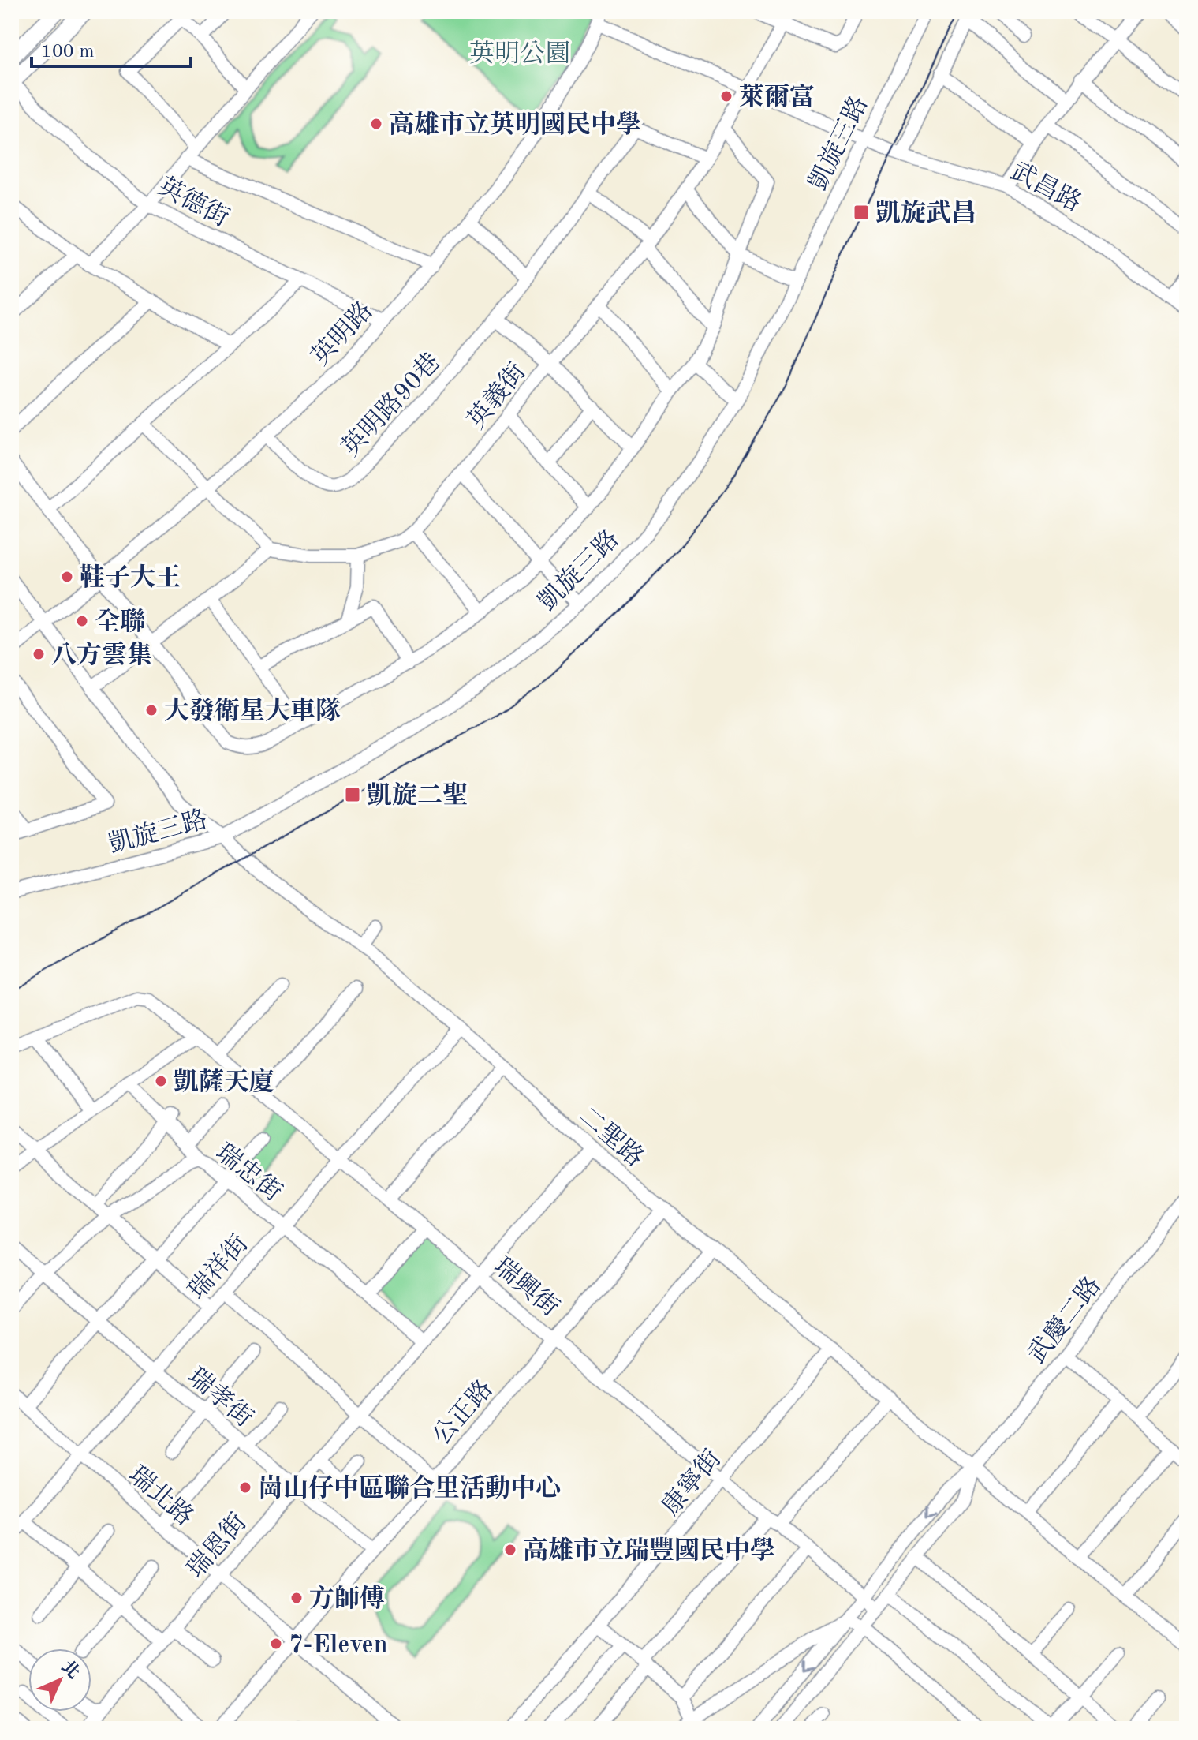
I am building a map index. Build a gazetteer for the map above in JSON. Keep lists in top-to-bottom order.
{
  "streets": {
    "street": [
      "凱旋三路",
      "武昌路",
      "英德街",
      "英明路",
      "英義街",
      "英明路90巷",
      "二聖路",
      "瑞忠街",
      "瑞祥街",
      "瑞興街",
      "武慶二路",
      "瑞孝街",
      "公正路",
      "康寧街",
      "瑞北路",
      "瑞恩街"
    ]
  },
  "crossings": [
    ["凱旋三路", "武昌路"],
    ["凱旋三路", "二聖路"],
    ["武昌路", "英明路"],
    ["武昌路", "英義街"],
    ["英德街", "英明路"],
    ["英明路", "英明路90巷"],
    ["英明路", "二聖路"],
    ["英義街", "英明路90巷"],
    ["二聖路", "瑞祥街"],
    ["二聖路", "武慶二路"],
    ["二聖路", "公正路"],
    ["二聖路", "康寧街"],
    ["二聖路", "瑞恩街"],
    ["瑞忠街", "瑞祥街"],
    ["瑞忠街", "瑞孝街"],
    ["瑞忠街", "瑞恩街"],
    ["瑞祥街", "瑞興街"],
    ["瑞祥街", "瑞孝街"],
    ["瑞祥街", "瑞北路"],
    ["瑞興街", "武慶二路"],
    ["瑞興街", "公正路"],
    ["瑞興街", "康寧街"],
    ["瑞興街", "瑞恩街"],
    ["瑞孝街", "公正路"],
    ["瑞孝街", "瑞恩街"],
    ["公正路", "瑞北路"],
    ["瑞北路", "瑞恩街"]
  ],
  "parks": ["英明公園"],
  "places": {
    "other": [
      "萊爾富",
      "高雄市立英明國民中學",
      "鞋子大王",
      "全聯",
      "八方雲集",
      "大發衛星大車隊",
      "凱薩天廈",
      "崗山仔中區聯合里活動中心",
      "高雄市立瑞豐國民中學",
      "方師傅",
      "7-Eleven"
    ],
    "transit": ["凱旋武昌", "凱旋二聖"]
  },
  "scale_bar": "100 m",
  "north": "top right"
}
